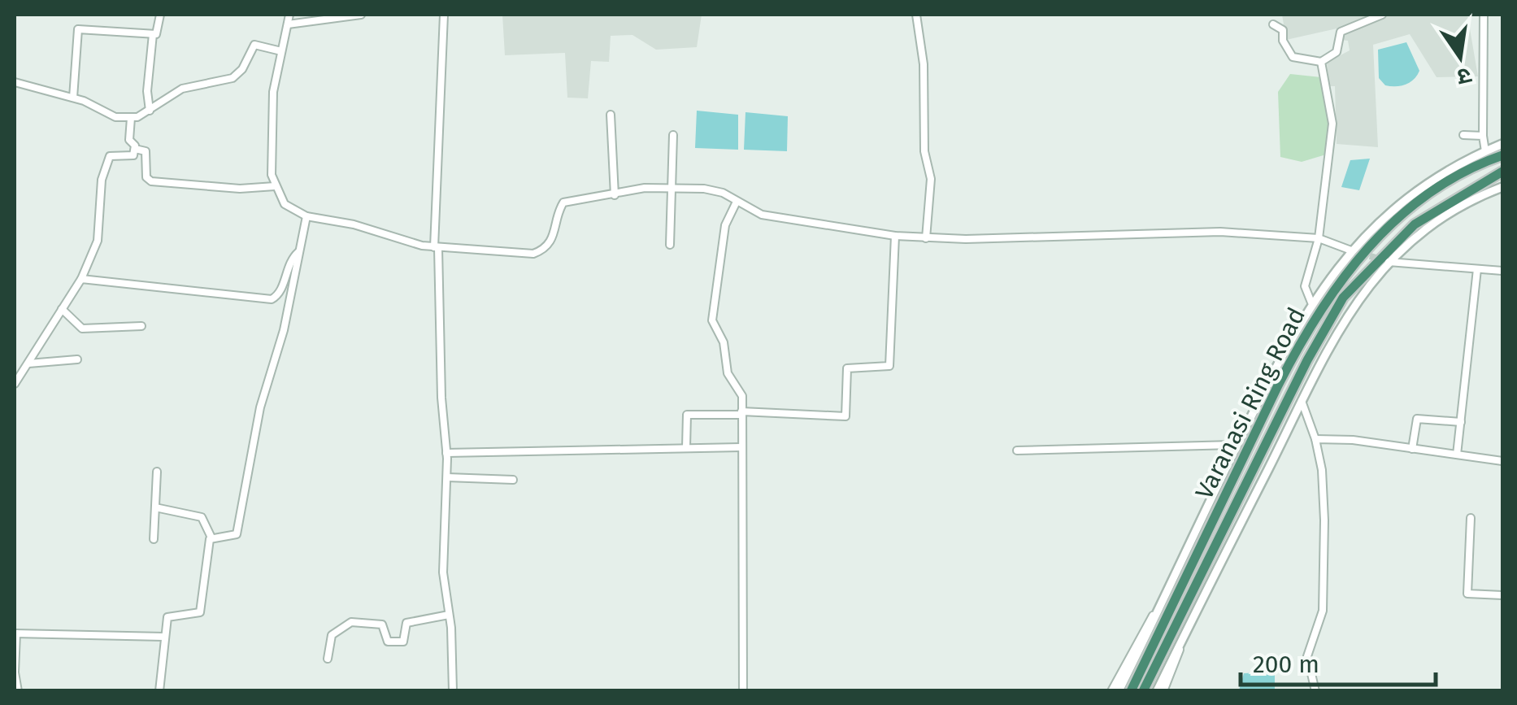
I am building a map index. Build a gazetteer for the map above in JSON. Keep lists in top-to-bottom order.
{
  "streets": {
    "highway": ["Varanasi Ring Road"]
  },
  "scale_bar": "200 m",
  "north": "bottom"
}
